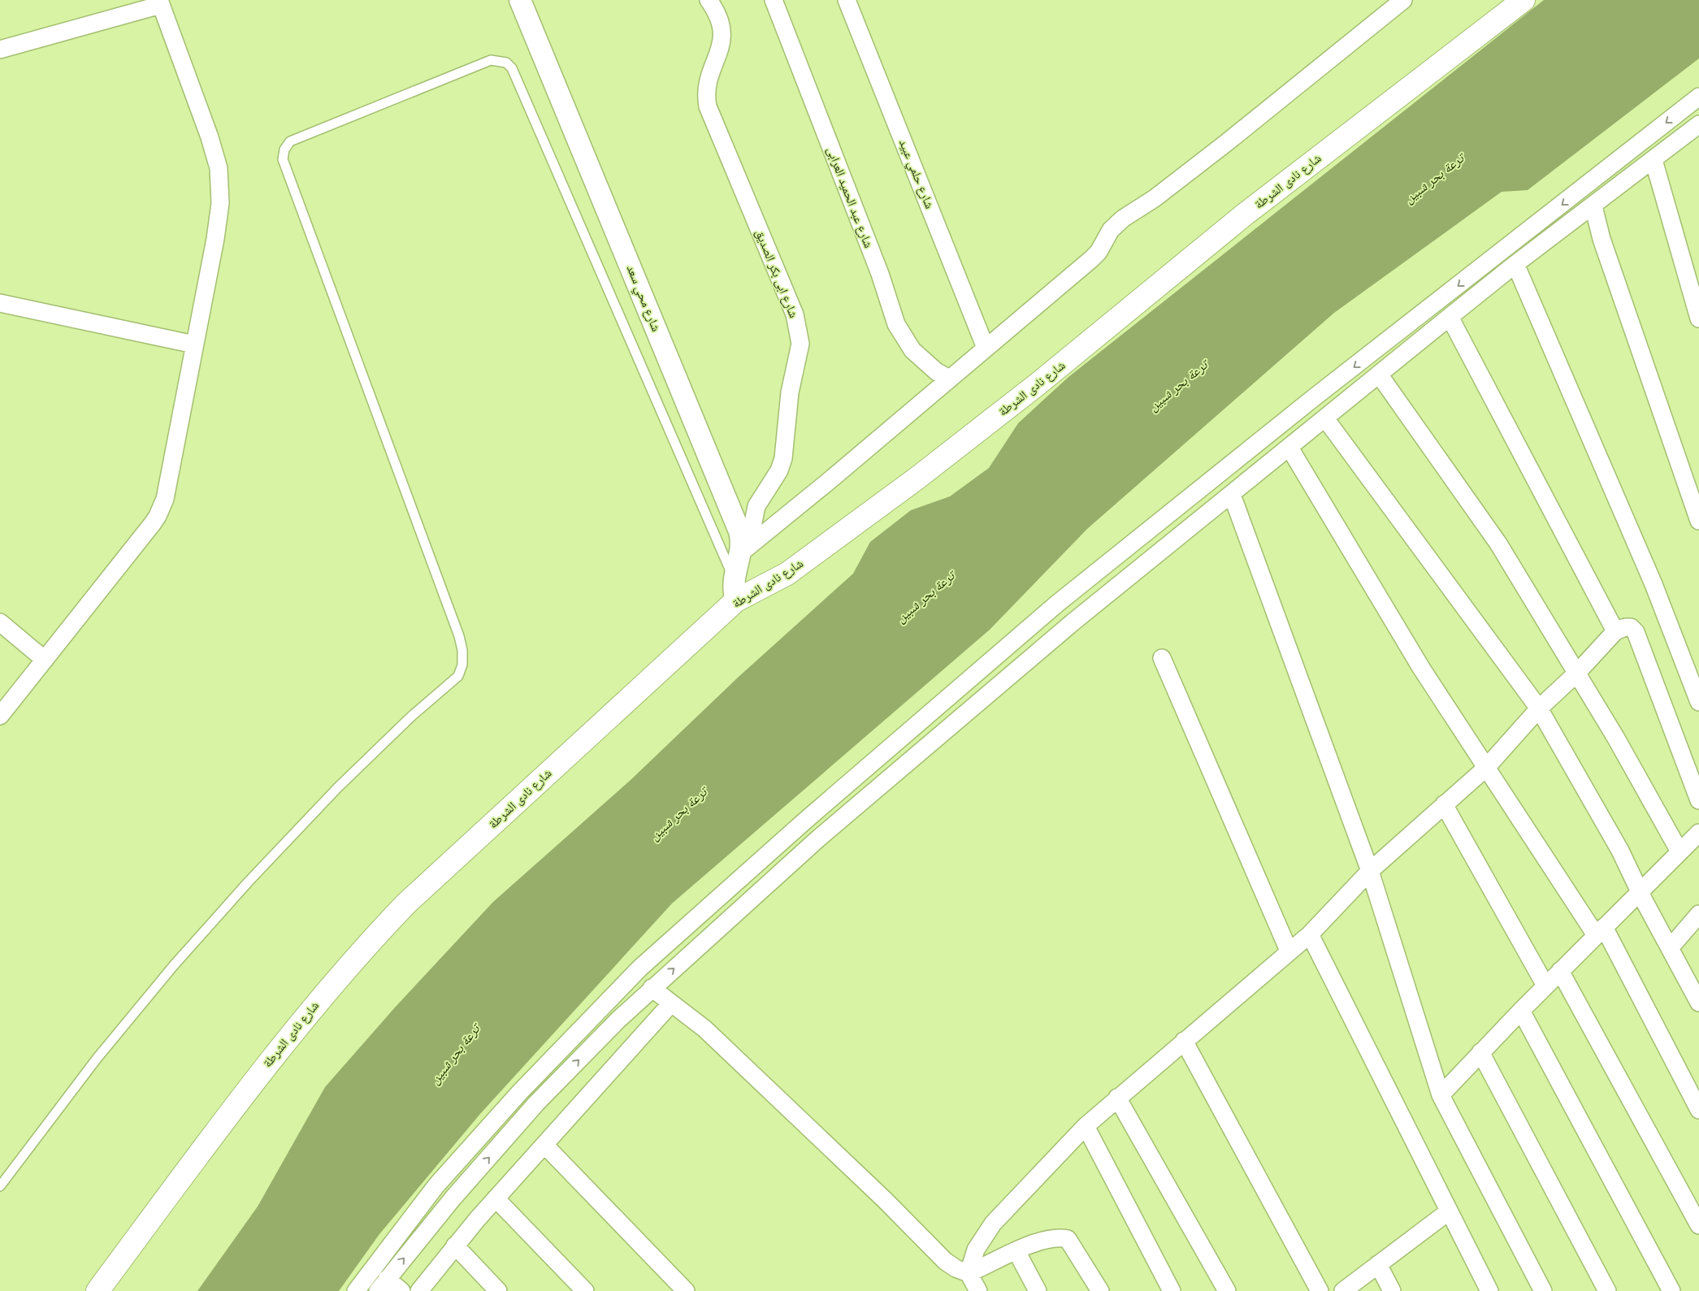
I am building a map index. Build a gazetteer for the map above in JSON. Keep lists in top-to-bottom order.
{
  "streets": {
    "main road": ["شارع نادى الشرطة"],
    "street": [
      "شارع حلمي عبيد",
      "شارع عبد الحميد العرابى",
      "شارع ابى بكر الصديق",
      "شارع محي سعد"
    ]
  },
  "crossings": [
    ["شارع نادى الشرطة", "شارع محي سعد"],
    ["شارع ابى بكر الصديق", "شارع محي سعد"]
  ],
  "water": ["ترعة بحر شبين"]
}
